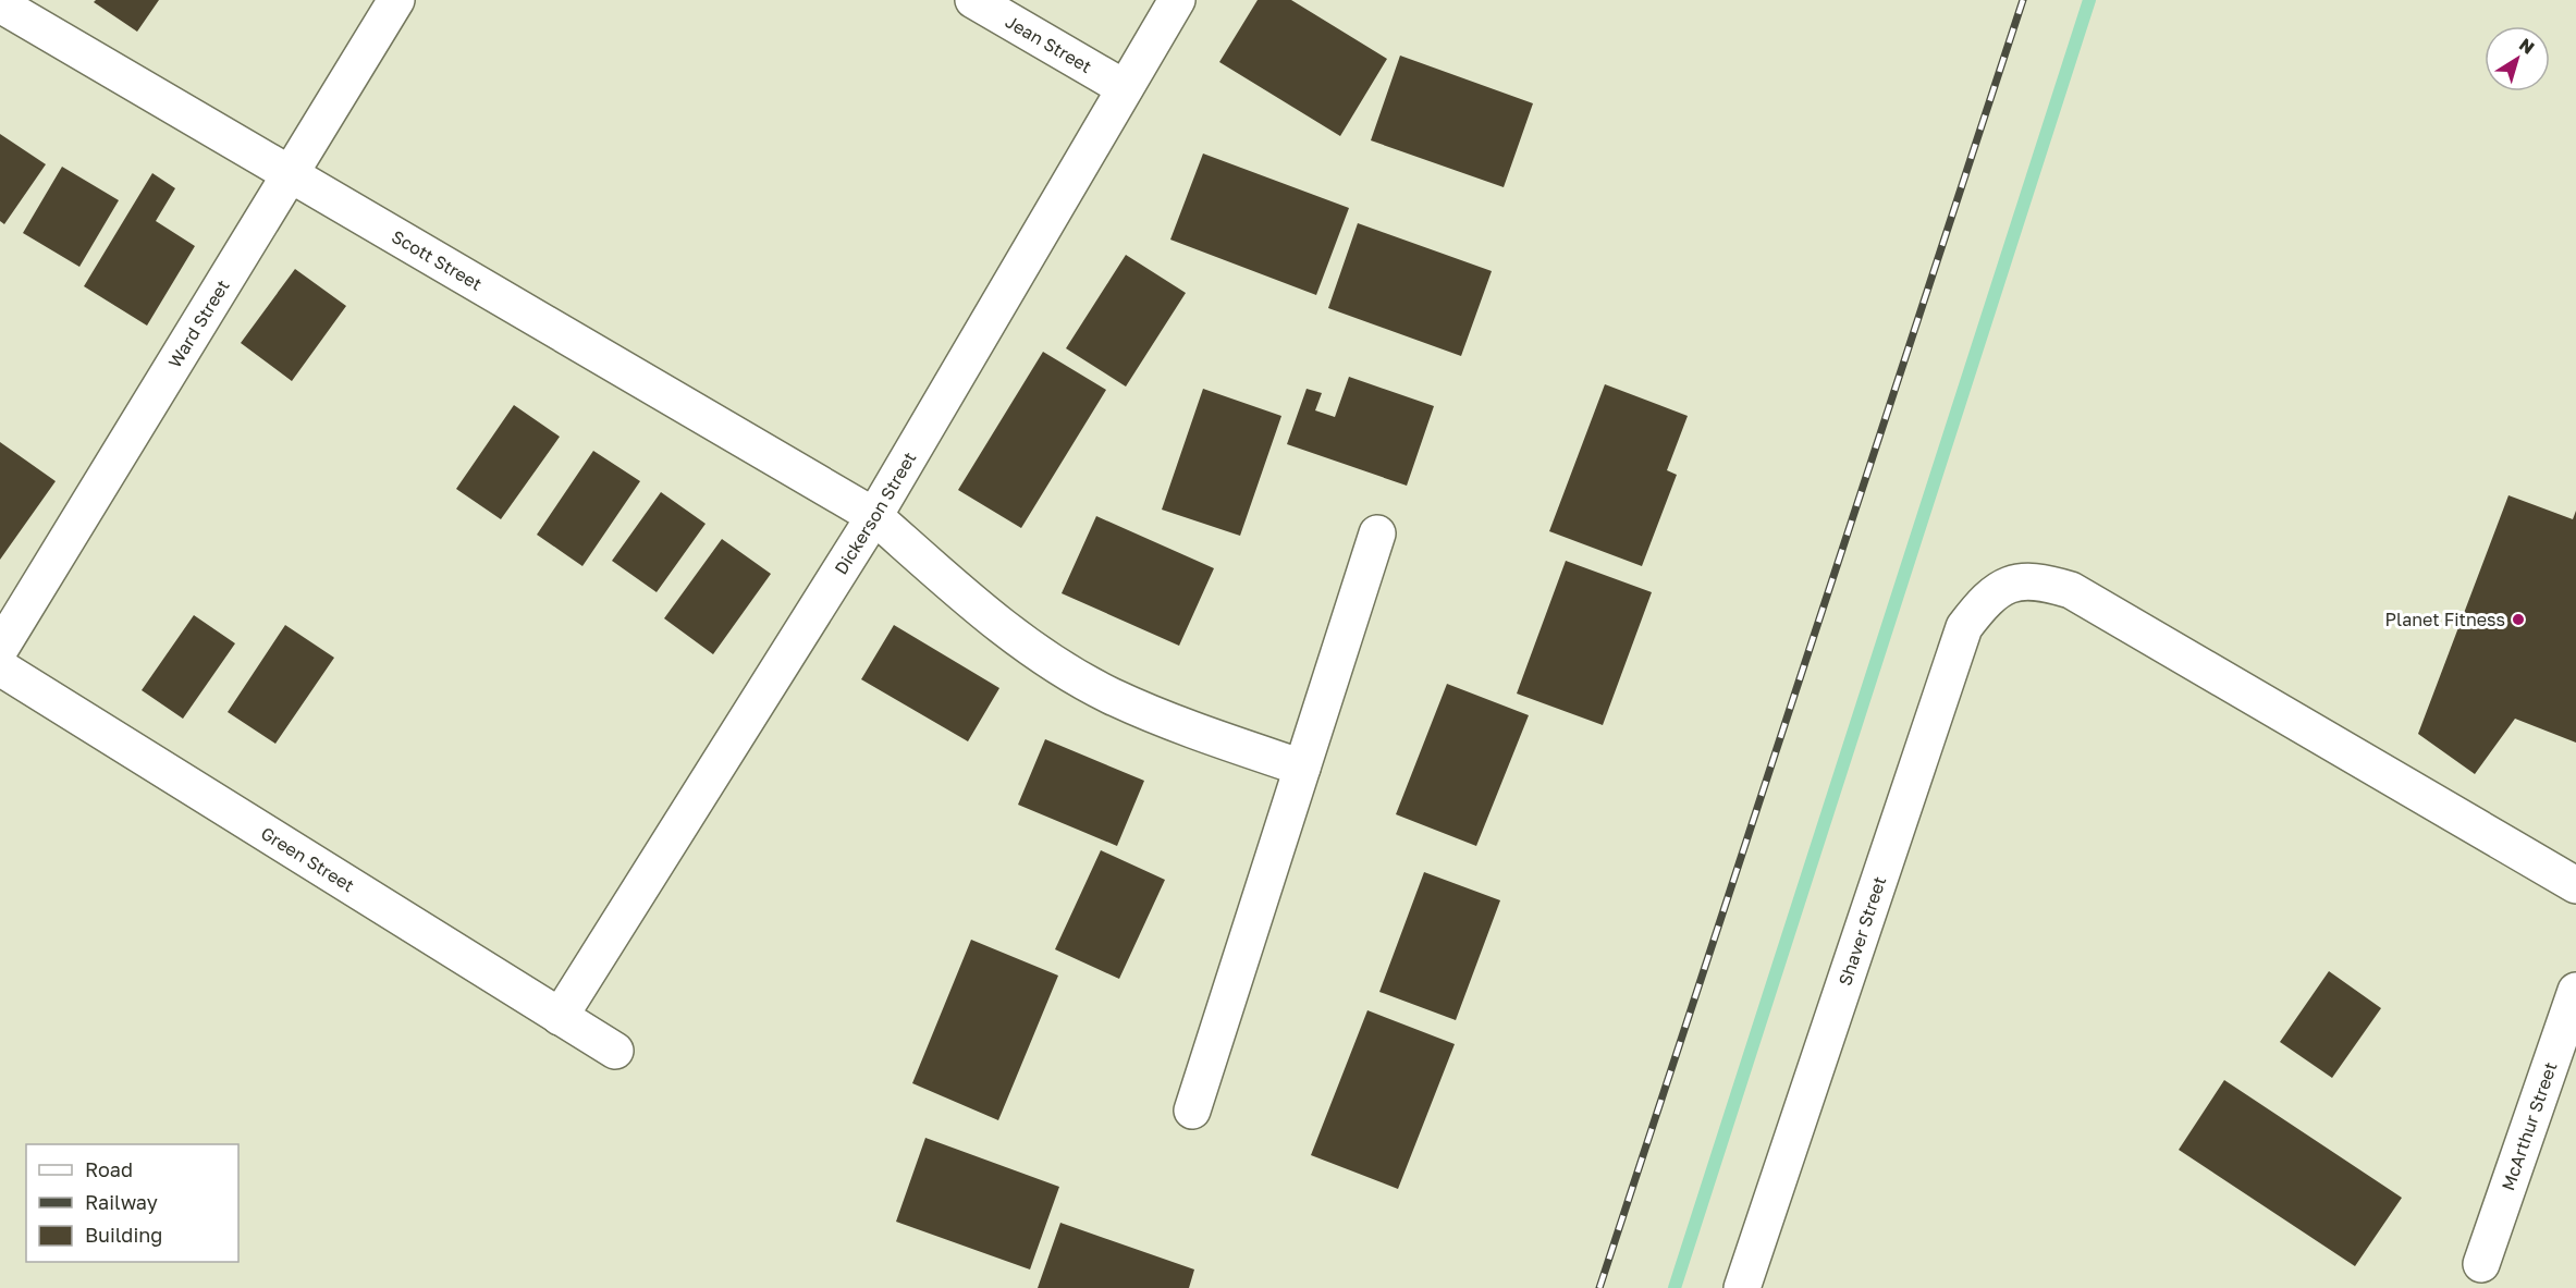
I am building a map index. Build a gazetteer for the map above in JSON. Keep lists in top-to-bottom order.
{
  "streets": {
    "street": [
      "Jean Street",
      "Scott Street",
      "Ward Street",
      "Dickerson Street",
      "Green Street",
      "Shaver Street",
      "McArthur Street"
    ]
  },
  "crossings": [
    ["Jean Street", "Dickerson Street"],
    ["Scott Street", "Ward Street"],
    ["Scott Street", "Dickerson Street"],
    ["Dickerson Street", "Green Street"]
  ],
  "places": ["Planet Fitness"],
  "legend": ["Road", "Railway", "Building"],
  "north": "top right"
}
